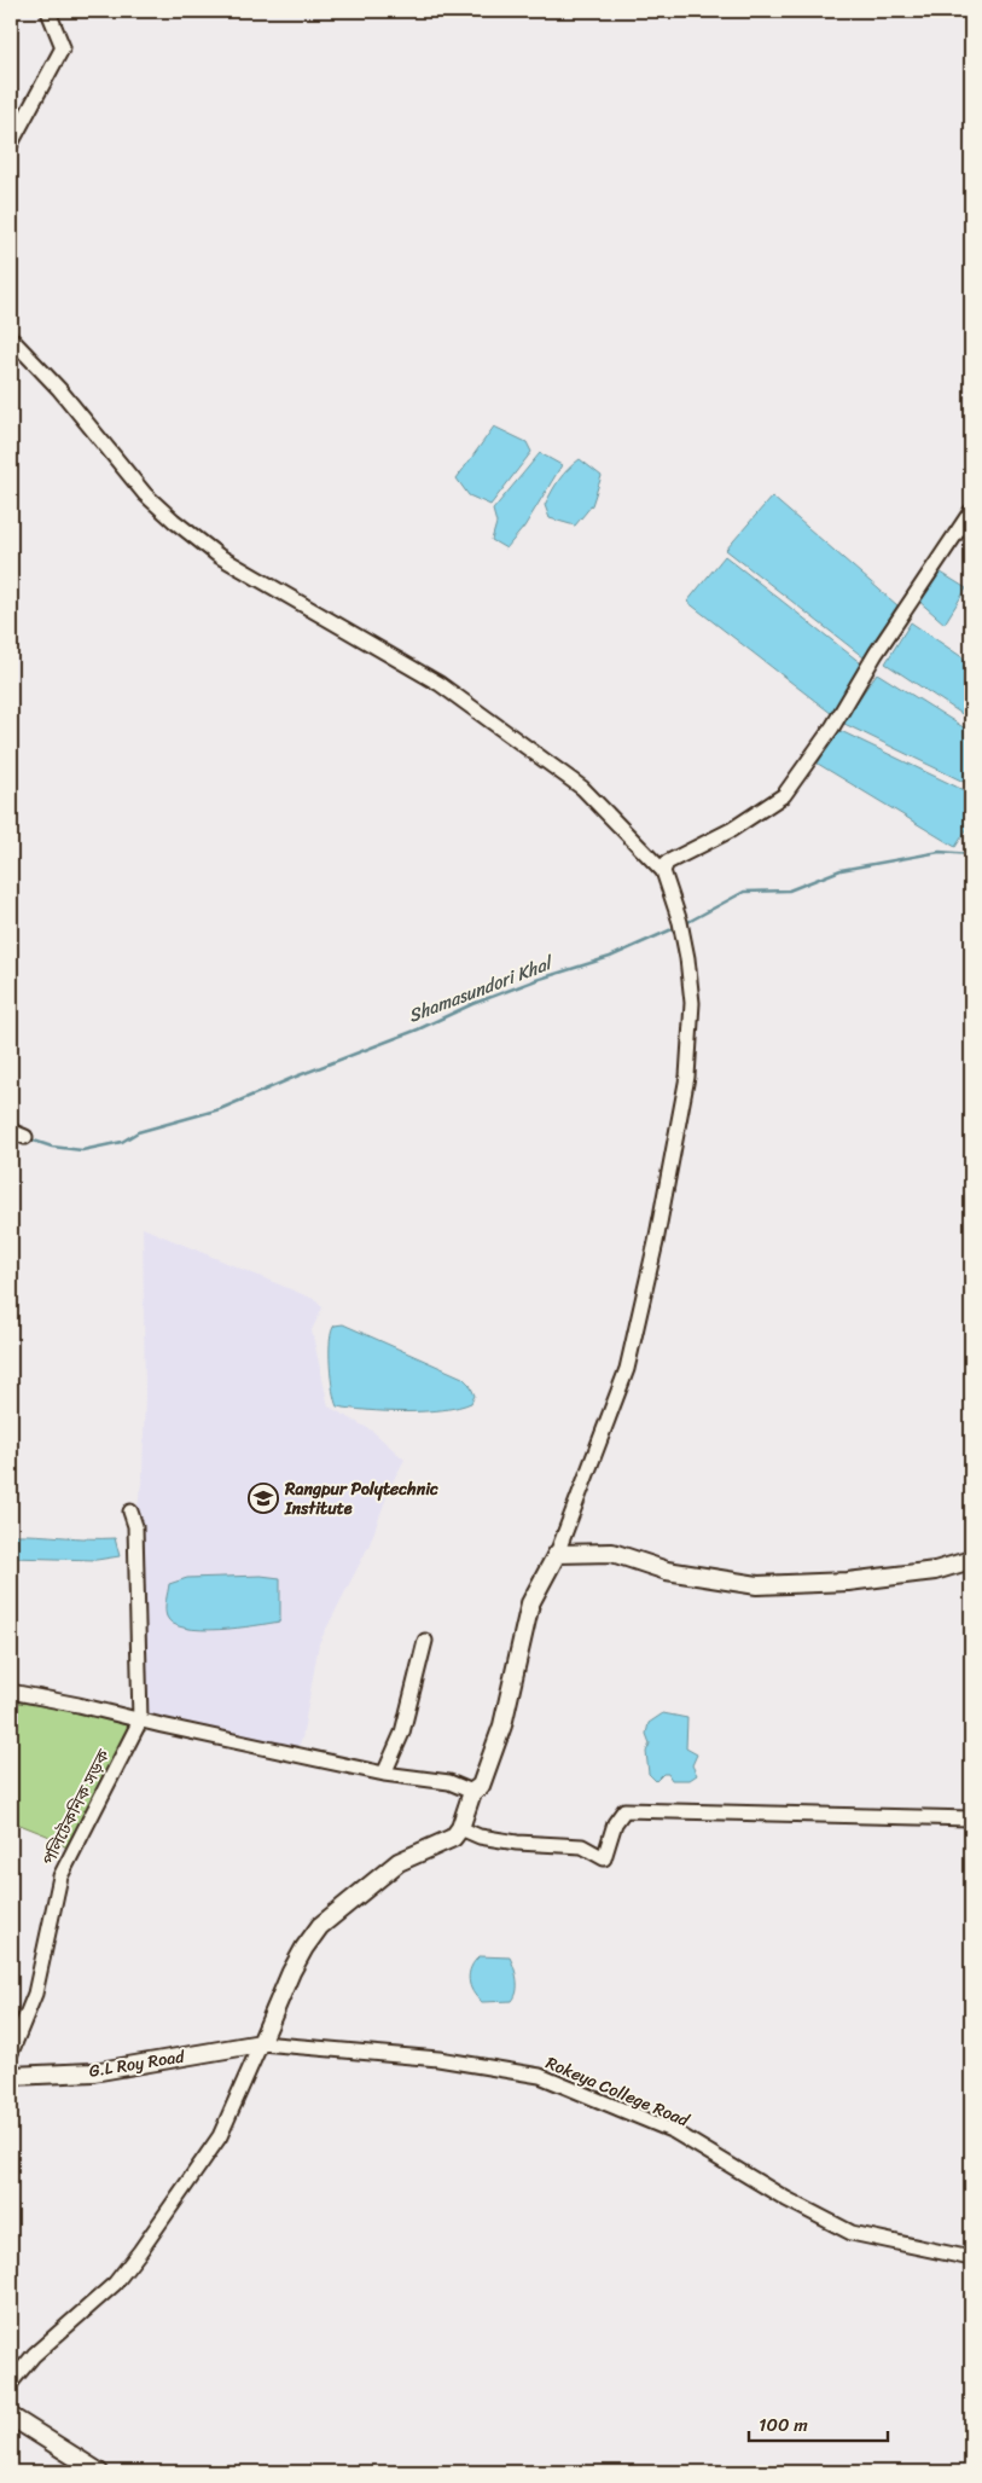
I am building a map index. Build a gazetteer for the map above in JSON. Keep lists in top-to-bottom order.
{
  "streets": {
    "main road": ["G.L Roy Road"],
    "street": ["পলিটেকনিক সড়ক", "Rokeya College Road"]
  },
  "crossings": [
    ["G.L Roy Road", "Rokeya College Road"]
  ],
  "water": ["Shamasundori Khal"],
  "places": {
    "school or university": ["Rangpur Polytechnic Institute"]
  },
  "scale_bar": "100 m"
}
